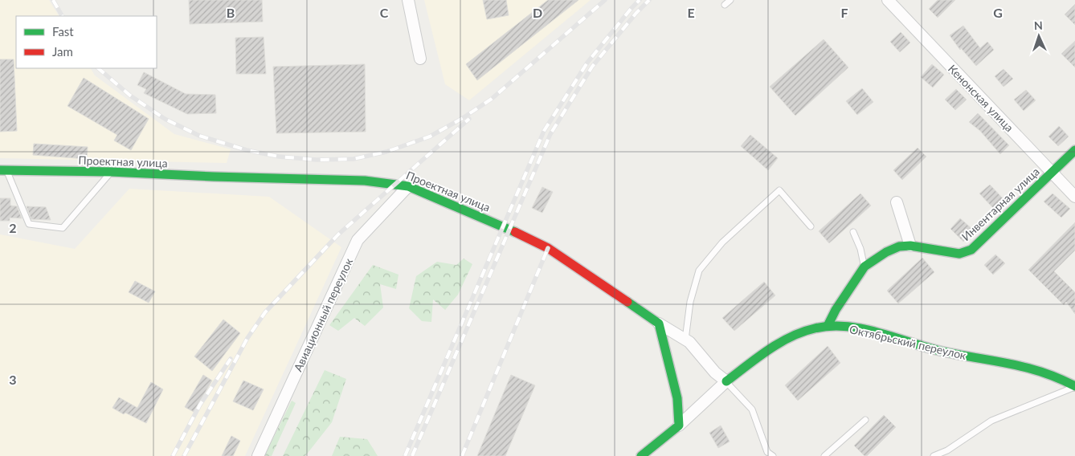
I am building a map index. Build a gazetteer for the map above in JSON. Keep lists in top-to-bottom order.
{
  "streets": {
    "street": [
      "Кенонская улица",
      "Проектная улица",
      "Инвентарная улица",
      "Авиационный переулок",
      "Октябрьский переулок"
    ]
  },
  "crossings": [
    ["Кенонская улица", "Инвентарная улица"],
    ["Проектная улица", "Авиационный переулок"],
    ["Инвентарная улица", "Октябрьский переулок"]
  ],
  "legend": ["Fast", "Jam"],
  "north": "top",
  "grid": {
    "columns": [
      "B",
      "C",
      "D",
      "E",
      "F",
      "G"
    ],
    "rows": ["2", "3"]
  }
}
